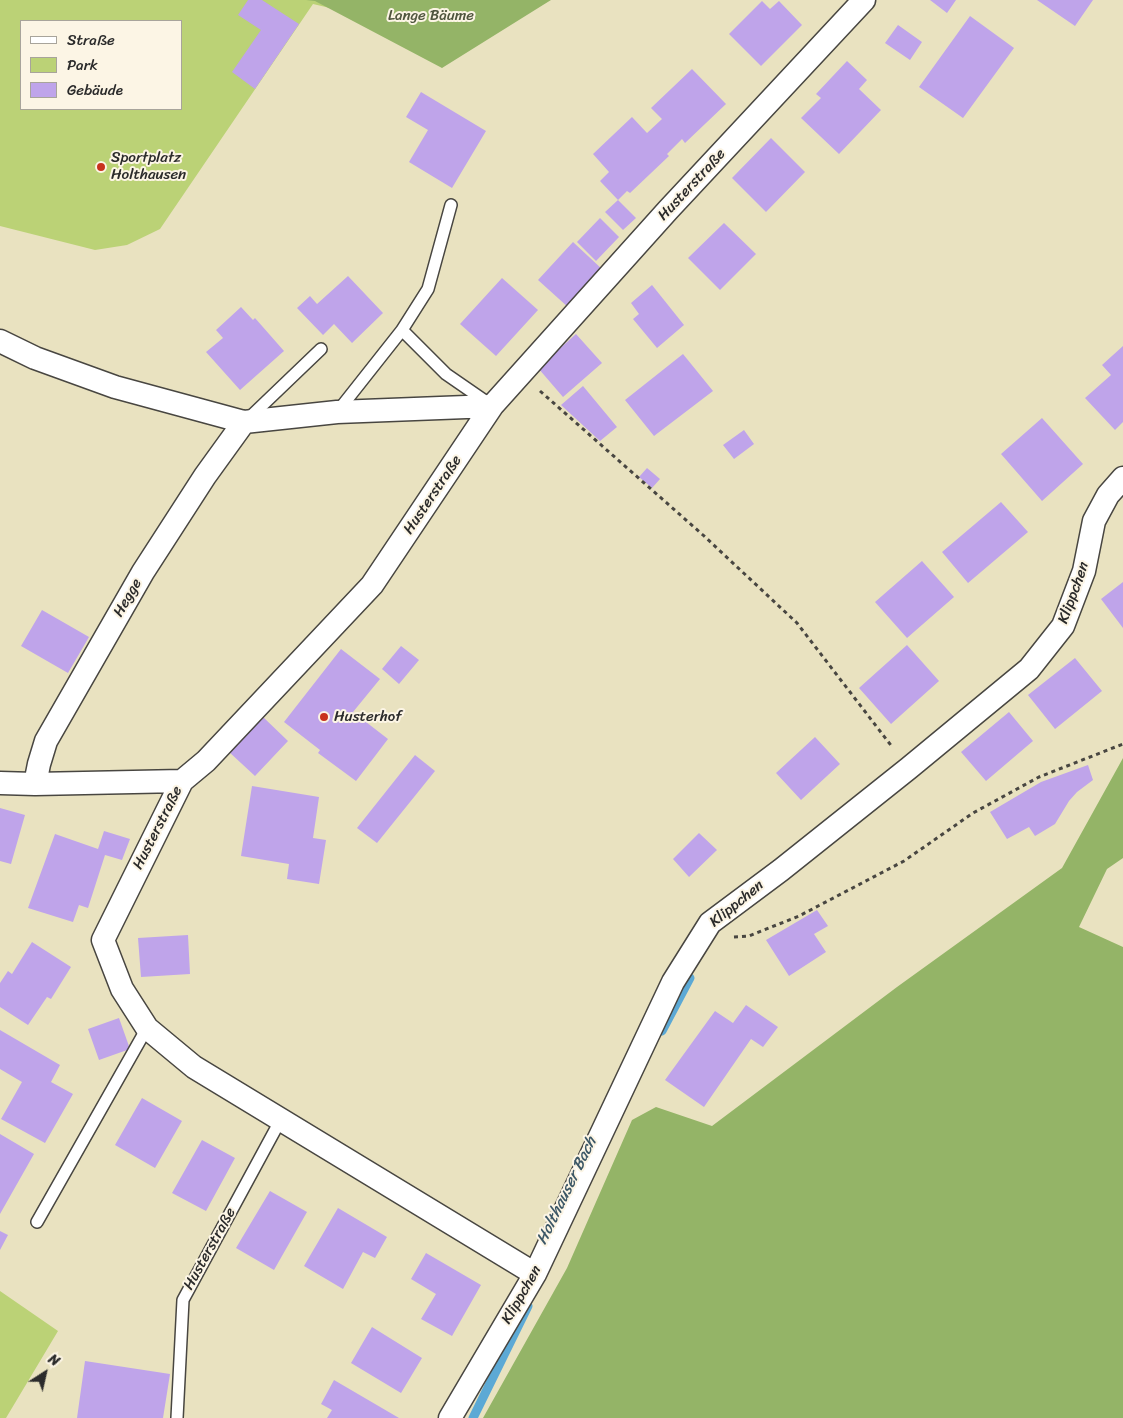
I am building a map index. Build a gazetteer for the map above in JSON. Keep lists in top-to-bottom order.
{
  "streets": {
    "street": ["Husterstraße", "Klippchen", "Hegge"]
  },
  "crossings": [
    ["Husterstraße", "Klippchen"]
  ],
  "water": ["Holthauser Bach"],
  "parks": ["Lange Bäume"],
  "places": ["Sportplatz Holthausen", "Husterhof"],
  "legend": ["Straße", "Park", "Gebäude"],
  "north": "top right"
}
